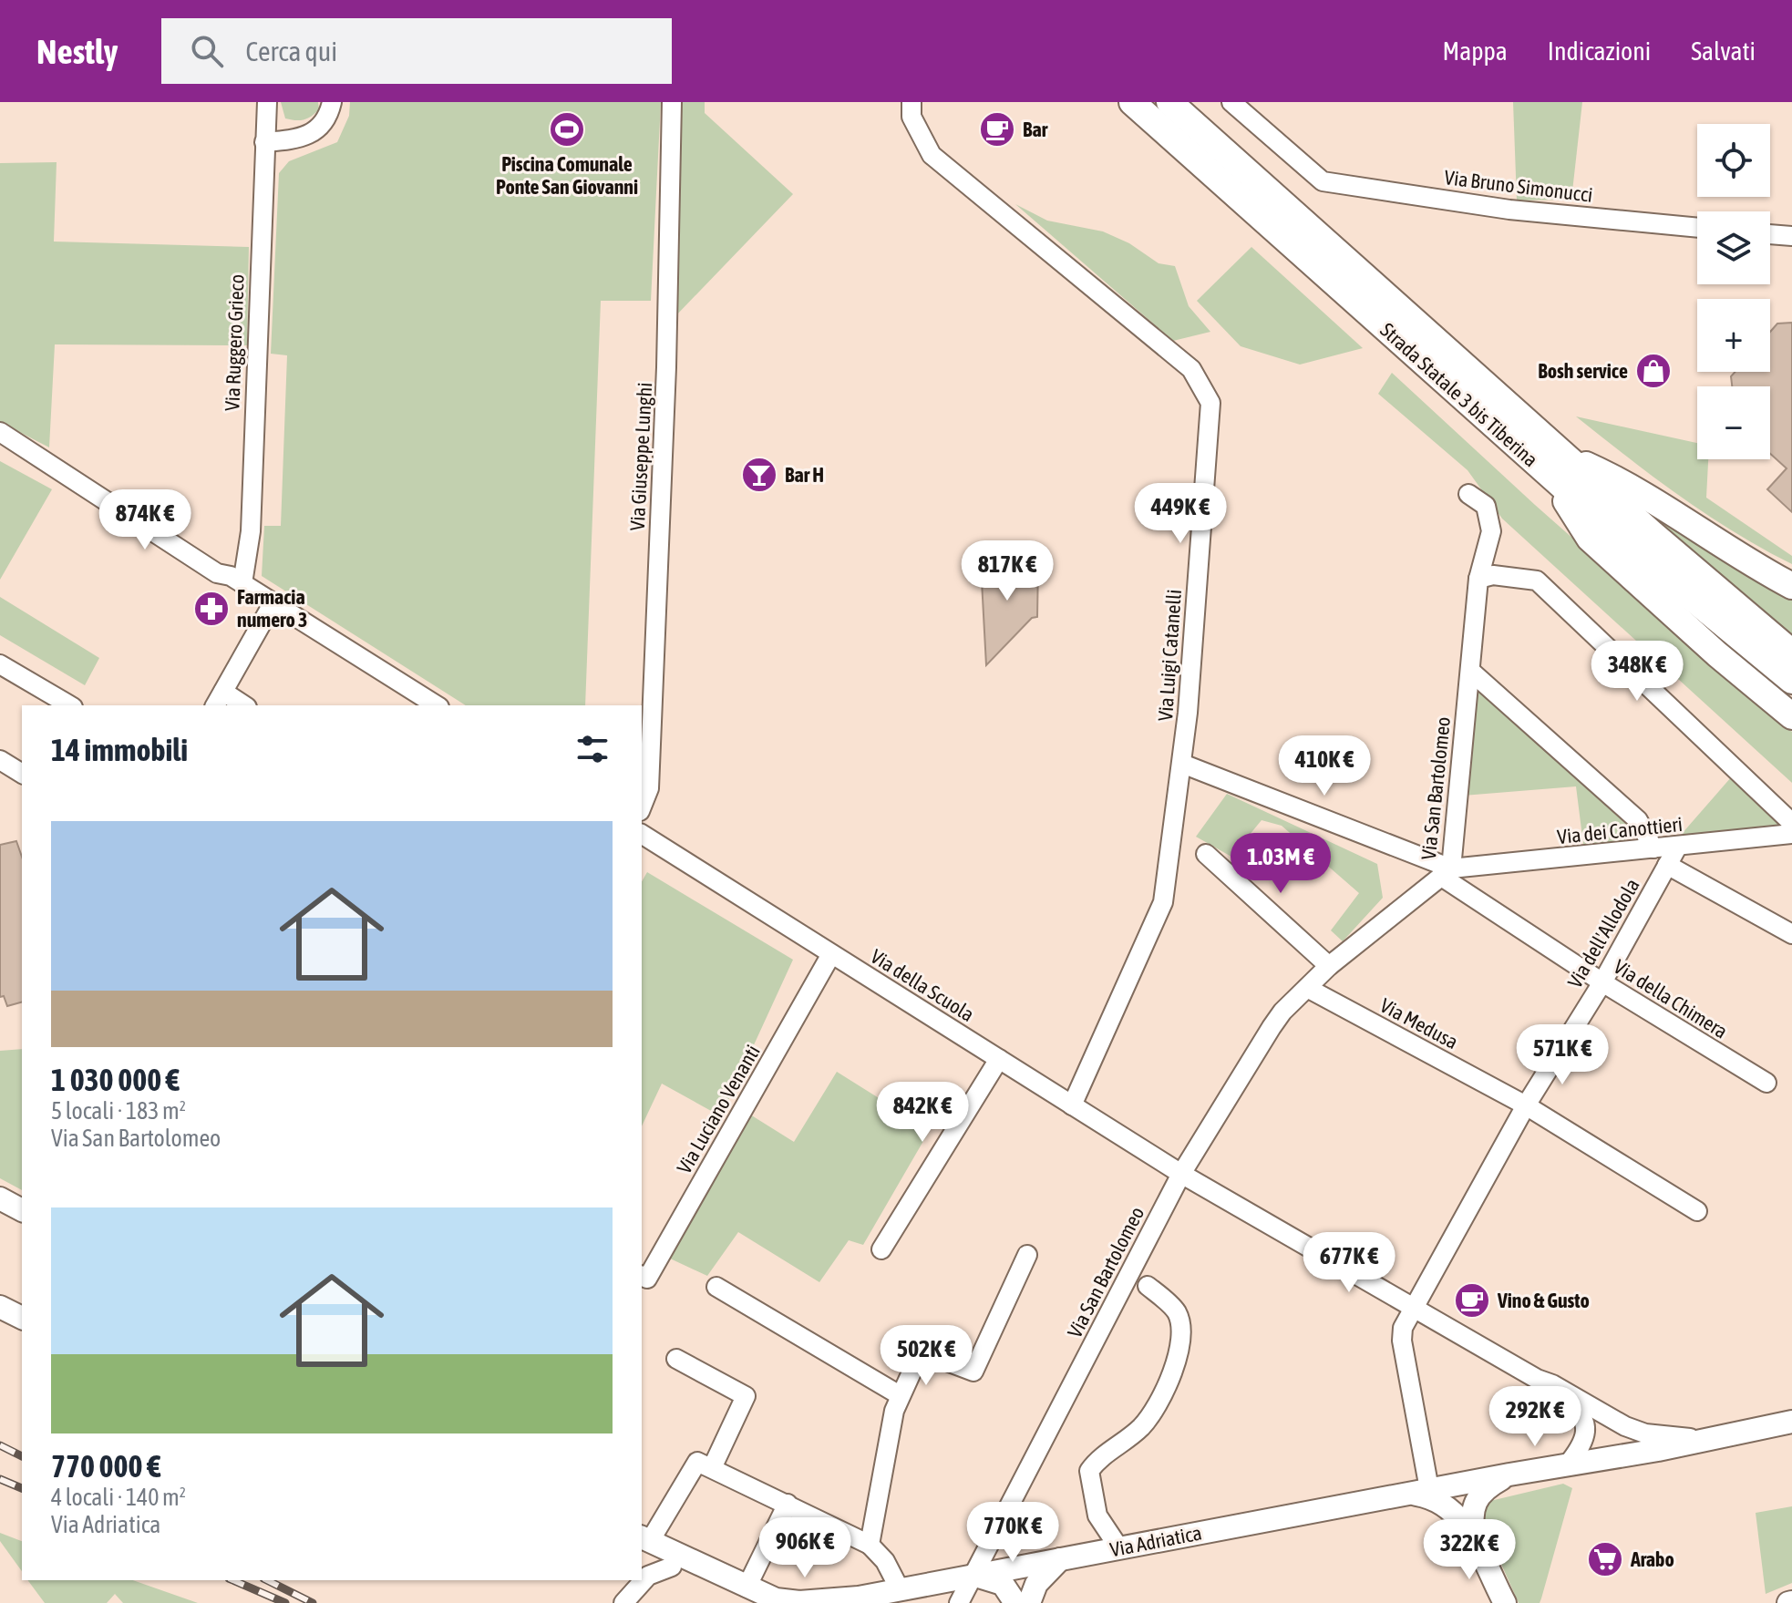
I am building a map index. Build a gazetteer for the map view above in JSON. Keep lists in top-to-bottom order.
{
  "streets": {
    "highway": ["Strada Statale 3 bis Tiberina"],
    "main road": ["Via Adriatica"],
    "street": [
      "Via Bruno Simonucci",
      "Via Ruggero Grieco",
      "Via Giuseppe Lunghi",
      "Via Luigi Catanelli",
      "Via San Bartolomeo",
      "Via dei Canottieri",
      "Via dell'Allodola",
      "Via della Scuola",
      "Via della Chimera",
      "Via Medusa",
      "Via Luciano Venanti"
    ]
  },
  "crossings": [
    ["Via Luigi Catanelli", "Via della Scuola"],
    ["Via San Bartolomeo", "Via dei Canottieri"],
    ["Via San Bartolomeo", "Via della Scuola"],
    ["Via San Bartolomeo", "Via della Chimera"],
    ["Via San Bartolomeo", "Via Medusa"],
    ["Via San Bartolomeo", "Via Adriatica"],
    ["Via dei Canottieri", "Via dell'Allodola"],
    ["Via dei Canottieri", "Via della Chimera"],
    ["Via dell'Allodola", "Via della Scuola"],
    ["Via dell'Allodola", "Via della Chimera"],
    ["Via dell'Allodola", "Via Medusa"],
    ["Via dell'Allodola", "Via Adriatica"],
    ["Via della Scuola", "Via Luciano Venanti"]
  ],
  "places": {
    "sports": ["Piscina Comunale Ponte San Giovanni"],
    "cafe": ["Bar", "Vino & Gusto"],
    "shop": ["Bosh service"],
    "bar": ["Bar H"],
    "pharmacy": ["Farmacia numero 3"],
    "supermarket": ["Arabo"]
  },
  "page": {
    "header": "Nestly",
    "search": "Cerca qui",
    "nav": ["Mappa", "Indicazioni", "Salvati"],
    "map_buttons": ["+", "−"],
    "price": [
      "449K €",
      "874K €",
      "817K €",
      "348K €",
      "410K €",
      "1.03M €",
      "571K €",
      "842K €",
      "677K €",
      "502K €",
      "292K €",
      "770K €",
      "906K €",
      "322K €"
    ],
    "heading": "14 immobili",
    "list": [
      {
        "name": "1 030 000 €",
        "note": "5 locali · 183 m² · Via San Bartolomeo"
      },
      {
        "name": "770 000 €",
        "note": "4 locali · 140 m² · Via Adriatica"
      }
    ]
  }
}
